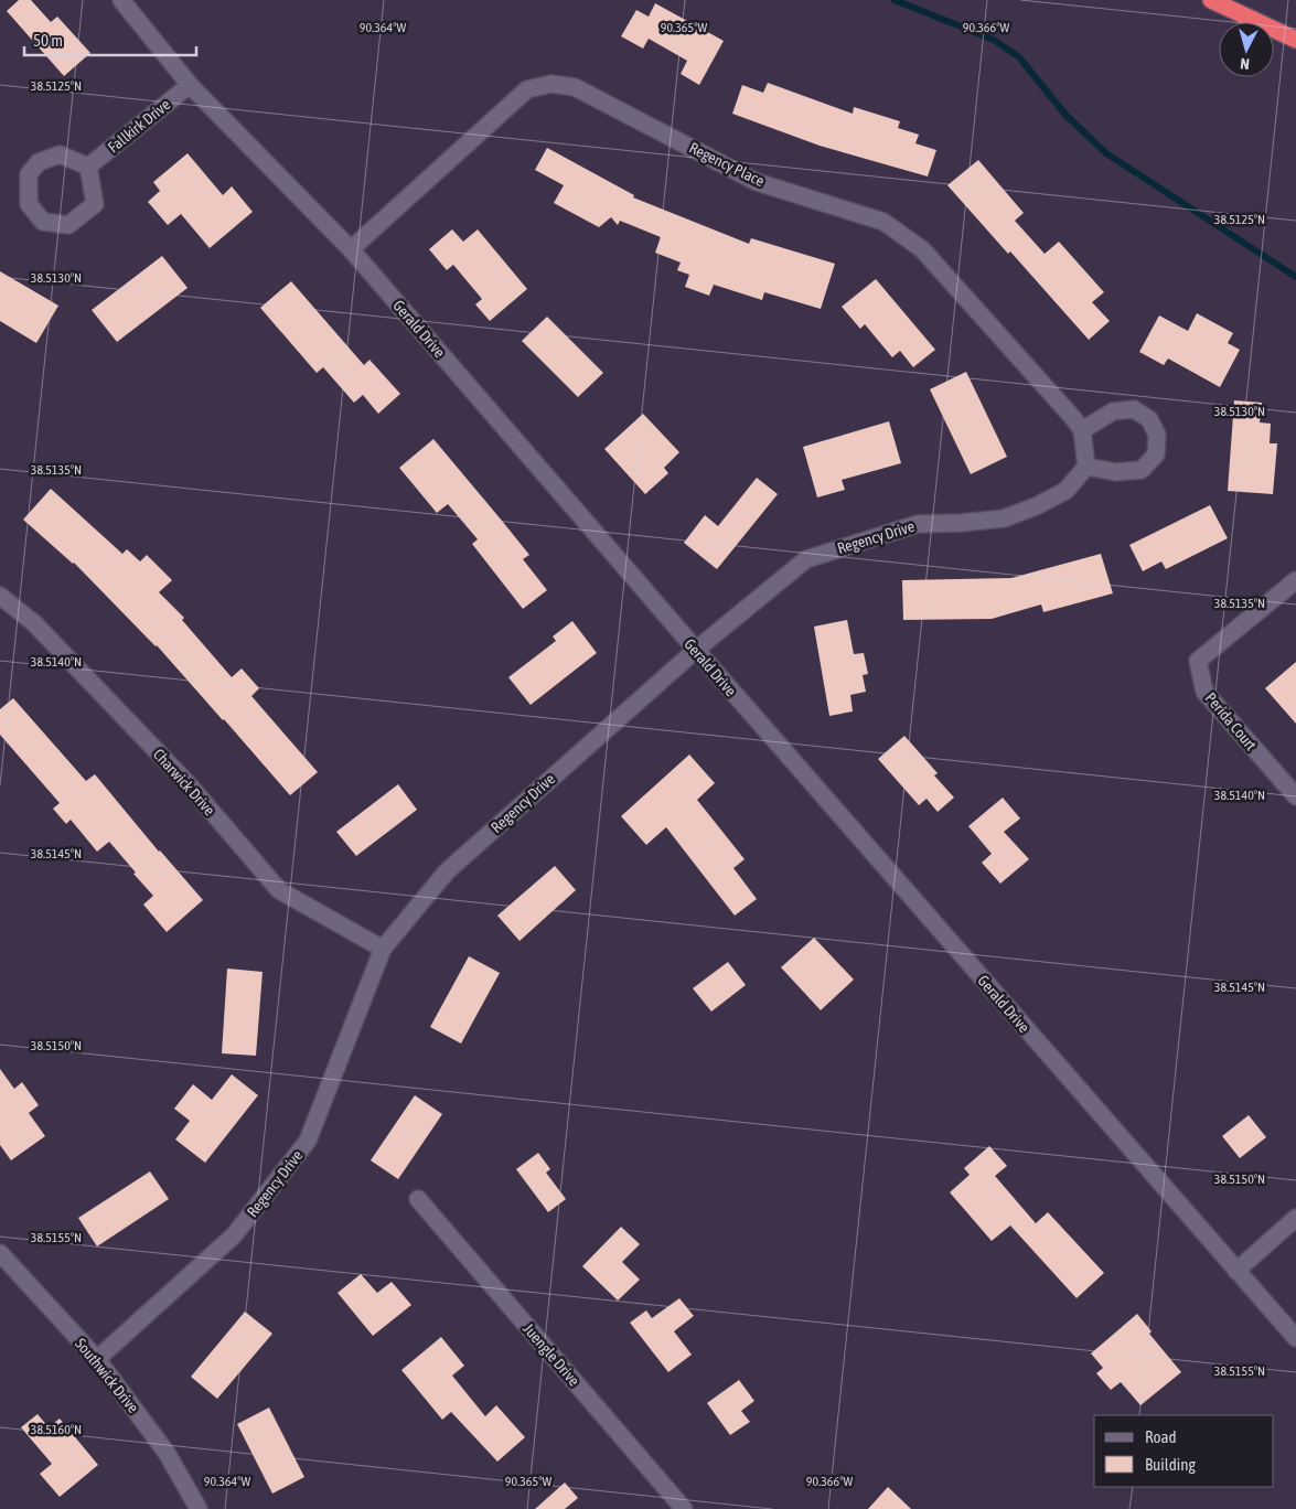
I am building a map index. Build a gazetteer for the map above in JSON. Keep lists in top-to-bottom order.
{
  "streets": {
    "street": [
      "Fallkirk Drive",
      "Regency Place",
      "Gerald Drive",
      "Regency Drive",
      "Perida Court",
      "Charwick Drive",
      "Juengle Drive",
      "Southwick Drive"
    ]
  },
  "crossings": [
    ["Fallkirk Drive", "Gerald Drive"],
    ["Regency Place", "Gerald Drive"],
    ["Regency Place", "Regency Drive"],
    ["Gerald Drive", "Regency Drive"],
    ["Regency Drive", "Charwick Drive"],
    ["Regency Drive", "Southwick Drive"]
  ],
  "legend": ["Road", "Building"],
  "scale_bar": "50 m",
  "north": "bottom",
  "coordinates": [
    "90.364°W",
    "90.365°W",
    "90.366°W",
    "38.5125°N",
    "38.5130°N",
    "38.5135°N",
    "38.5140°N",
    "38.5145°N",
    "38.5150°N",
    "38.5155°N",
    "38.5160°N"
  ]
}
